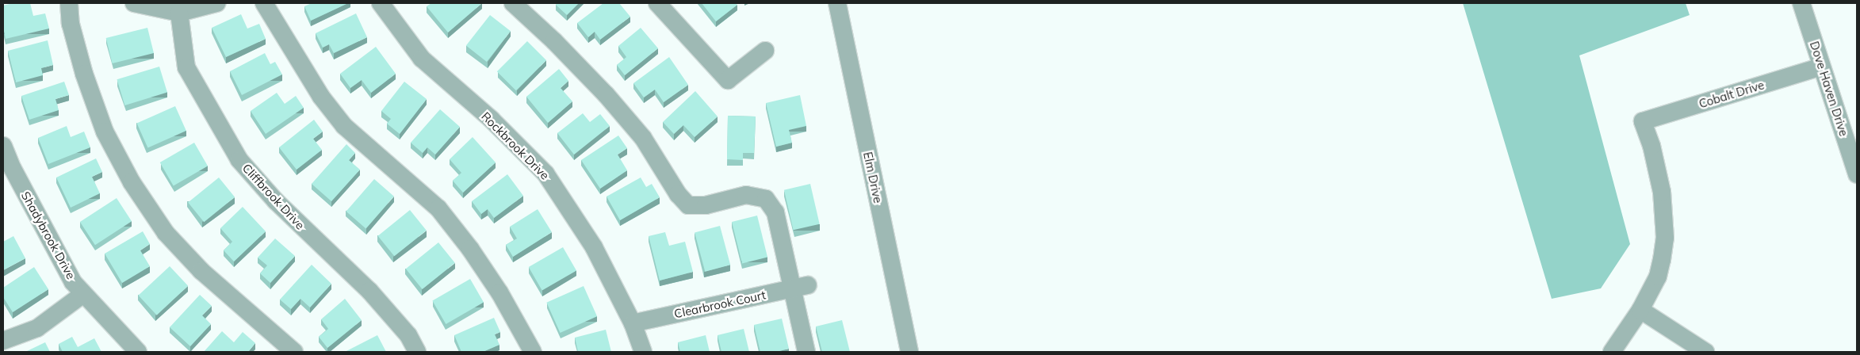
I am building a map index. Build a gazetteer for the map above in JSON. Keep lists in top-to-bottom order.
{
  "streets": {
    "street": [
      "Dove Haven Drive",
      "Cobalt Drive",
      "Rockbrook Drive",
      "Elm Drive",
      "Cliffbrook Drive",
      "Shadybrook Drive",
      "Clearbrook Court"
    ]
  },
  "crossings": [
    ["Dove Haven Drive", "Cobalt Drive"],
    ["Rockbrook Drive", "Clearbrook Court"]
  ]
}
